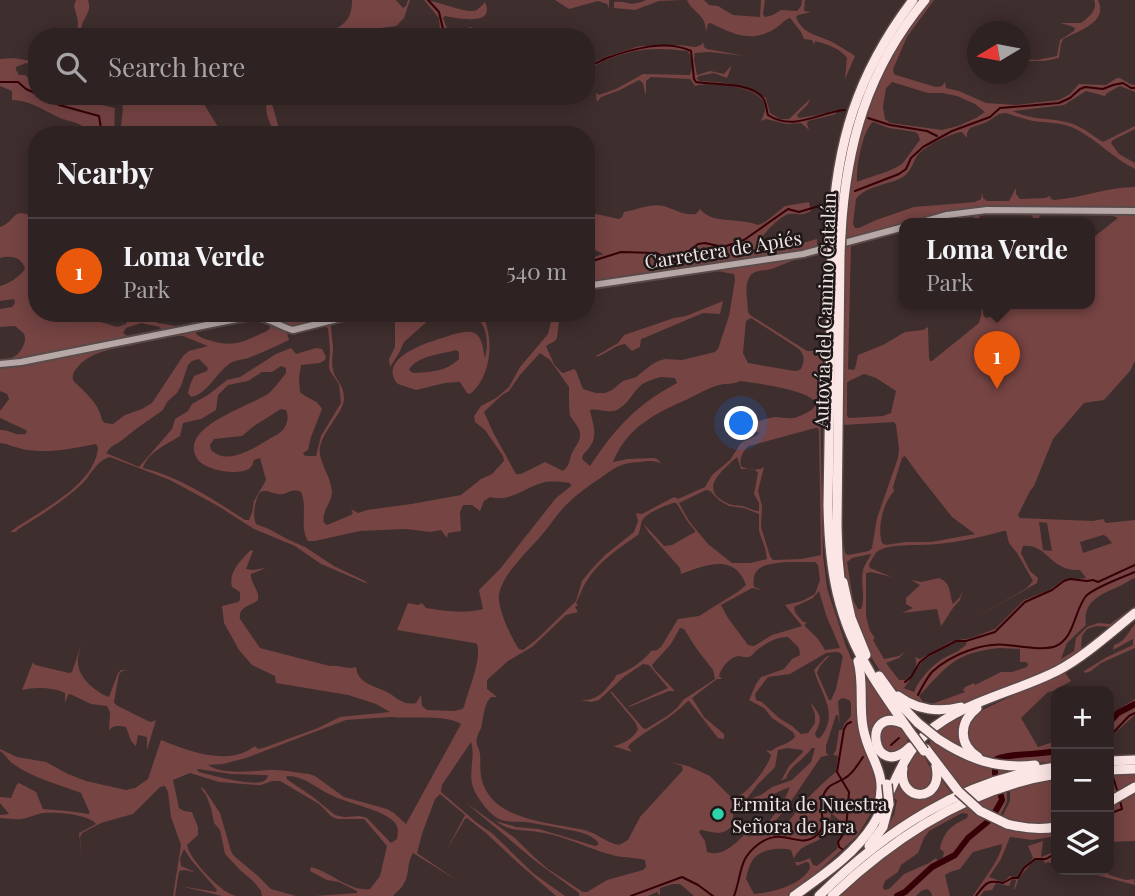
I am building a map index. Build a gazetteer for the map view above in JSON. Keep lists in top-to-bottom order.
{
  "streets": {
    "highway": ["Autovía del Camino Catalán"],
    "street": ["Carretera de Apiés"]
  },
  "places": ["Ermita de Nuestra Señora de Jara"],
  "north": "left",
  "page": {
    "search": "Search here",
    "heading": "Nearby",
    "list": [
      {
        "mark": "1",
        "name": "Loma Verde",
        "note": "Park",
        "value": "540 m"
      }
    ],
    "popup": ["Loma Verde", "Park"],
    "pins": "1",
    "map_buttons": ["+", "−"]
  }
}
